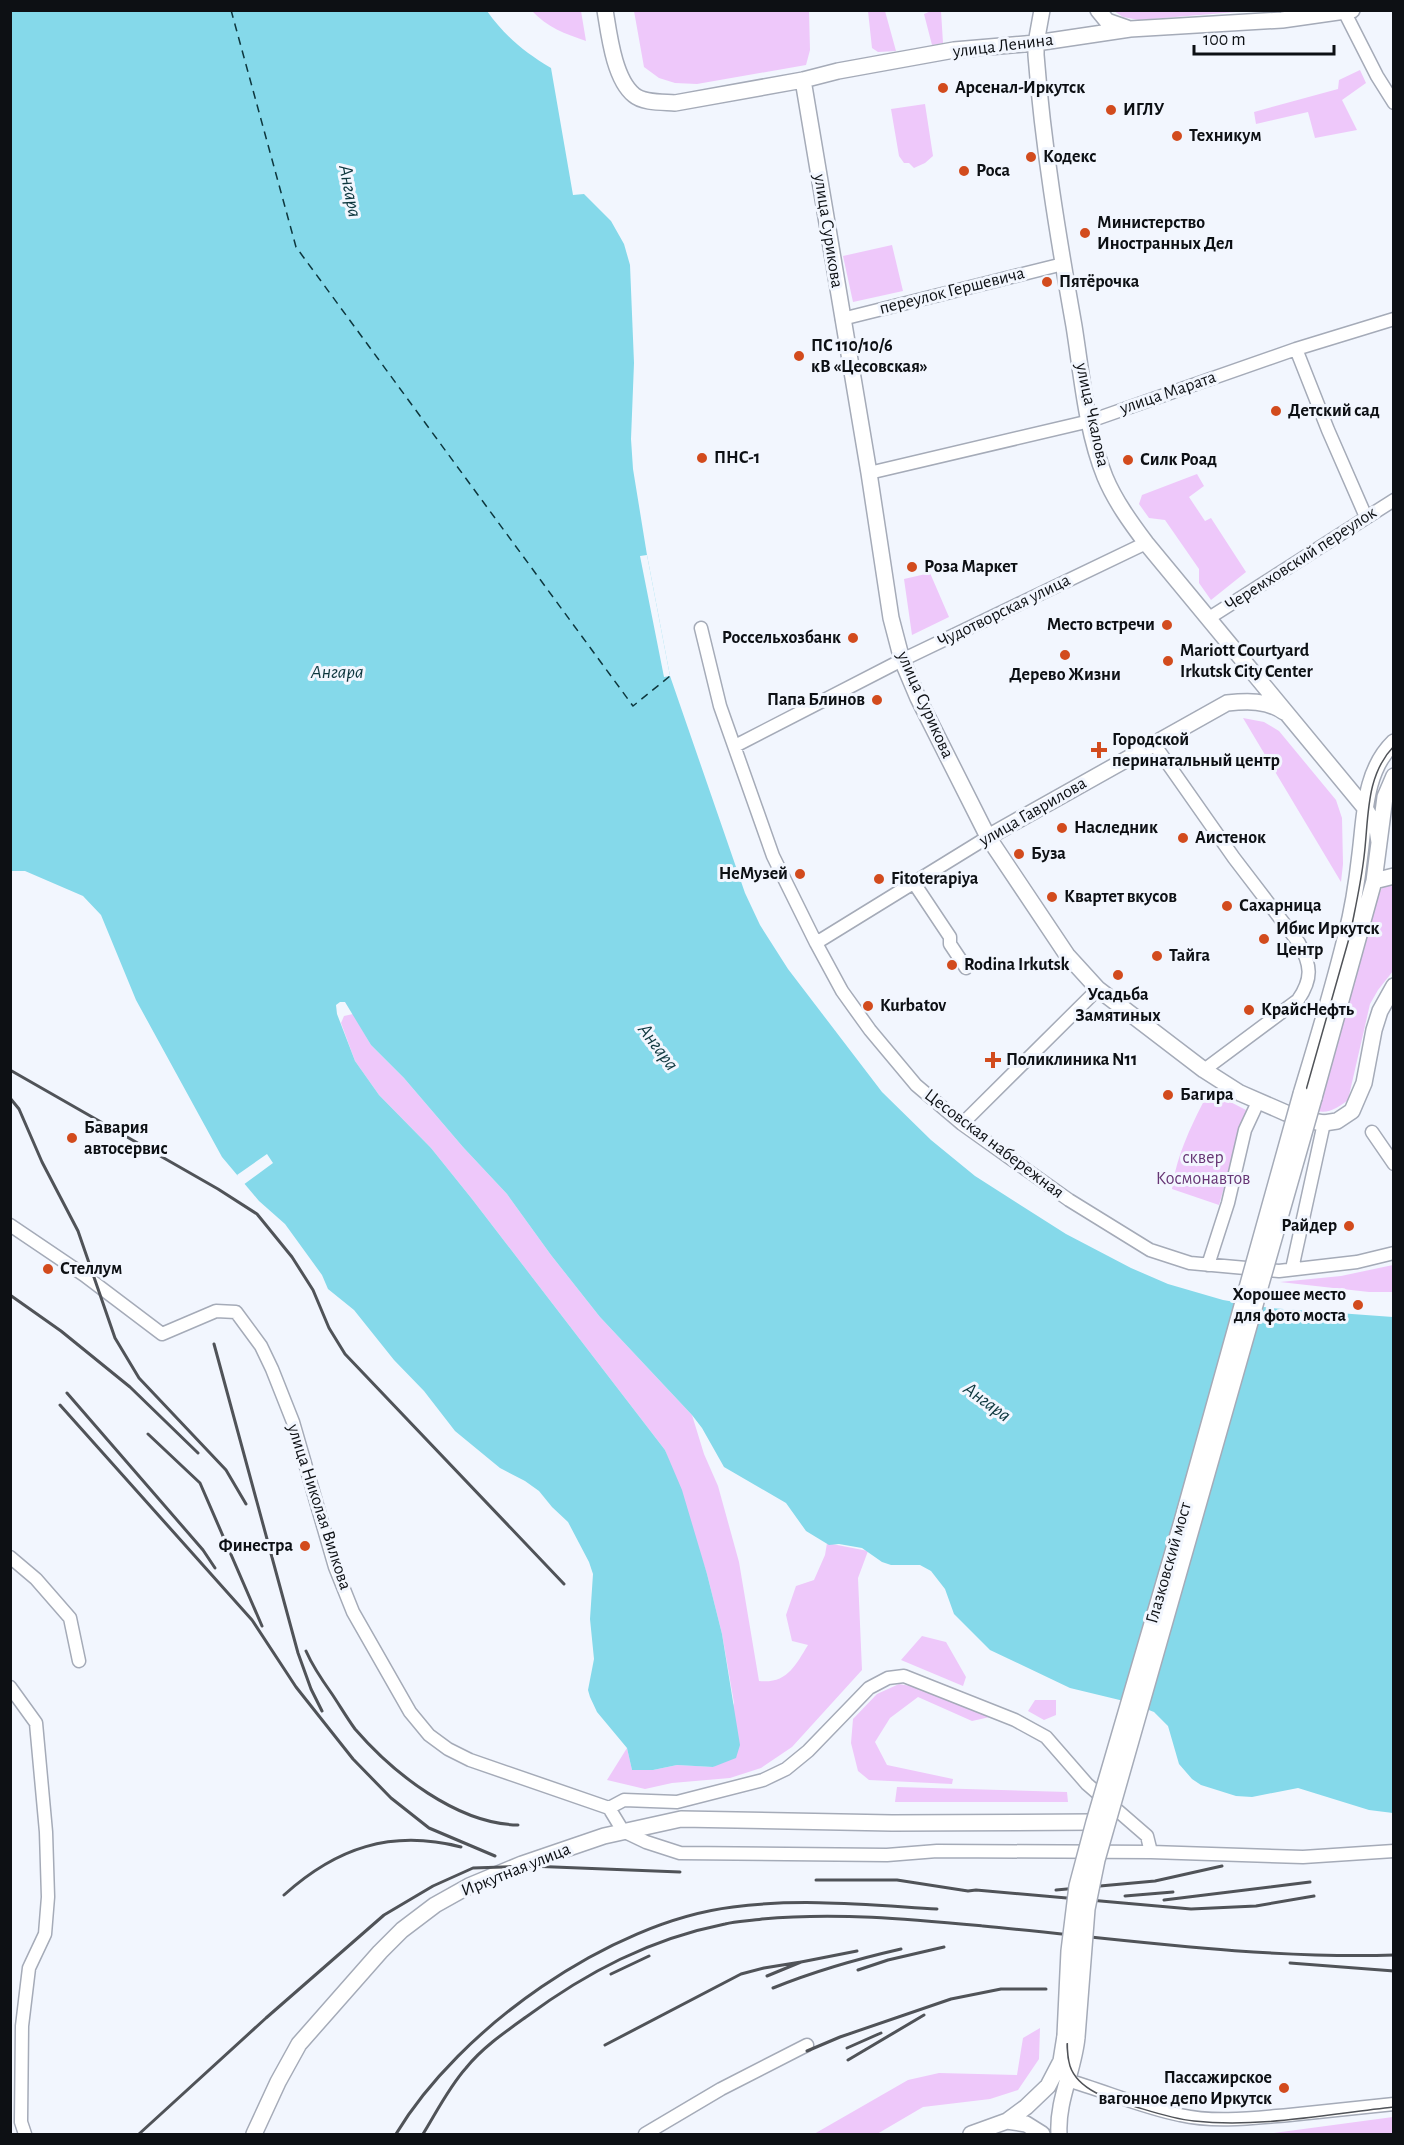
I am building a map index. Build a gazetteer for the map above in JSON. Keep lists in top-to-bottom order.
{
  "streets": {
    "main road": [
      "улица Ленина",
      "улица Сурикова",
      "улица Чкалова",
      "улица Гаврилова",
      "Глазковский мост",
      "Иркутная улица"
    ],
    "street": [
      "переулок Гершевича",
      "улица Марата",
      "Черемховский переулок",
      "Чудотворская улица",
      "Цесовская набережная",
      "улица Николая Вилкова"
    ]
  },
  "crossings": [
    ["улица Ленина", "улица Сурикова"],
    ["улица Ленина", "улица Чкалова"],
    ["улица Сурикова", "переулок Гершевича"],
    ["улица Сурикова", "улица Марата"],
    ["улица Сурикова", "Чудотворская улица"],
    ["улица Сурикова", "улица Гаврилова"],
    ["переулок Гершевича", "улица Чкалова"],
    ["улица Марата", "улица Чкалова"],
    ["улица Чкалова", "Черемховский переулок"],
    ["улица Чкалова", "Чудотворская улица"],
    ["улица Чкалова", "улица Гаврилова"],
    ["Чудотворская улица", "Цесовская набережная"],
    ["улица Гаврилова", "Цесовская набережная"],
    ["Глазковский мост", "Иркутная улица"]
  ],
  "water": ["Ангара"],
  "parks": ["сквер Космонавтов"],
  "places": {
    "other": [
      "Арсенал-Иркутск",
      "ИГЛУ",
      "Техникум",
      "Кодекс",
      "Роса",
      "Министерство Иностранных Дел",
      "Пятёрочка",
      "ПС 110/10/6 кВ «Цесовская»",
      "Детский сад",
      "ПНС-1",
      "Силк Роад",
      "Роза Маркет",
      "Место встречи",
      "Россельхозбанк",
      "Дерево Жизни",
      "Mariott Courtyard Irkutsk City Center",
      "Папа Блинов",
      "Наследник",
      "Аистенок",
      "Буза",
      "НеМузей",
      "Fitoterapiya",
      "Квартет вкусов",
      "Сахарница",
      "Ибис Иркутск Центр",
      "Тайга",
      "Rodina Irkutsk",
      "Усадьба Замятиных",
      "Kurbatov",
      "КрайсНефть",
      "Багира",
      "Бавария автосервис",
      "Райдер",
      "Стеллум",
      "Хорошее место для фото моста",
      "Финестра",
      "Пассажирское вагонное депо Иркутск"
    ],
    "health": ["Городской перинатальный центр", "Поликлиника N11"]
  },
  "scale_bar": "100 m"
}
